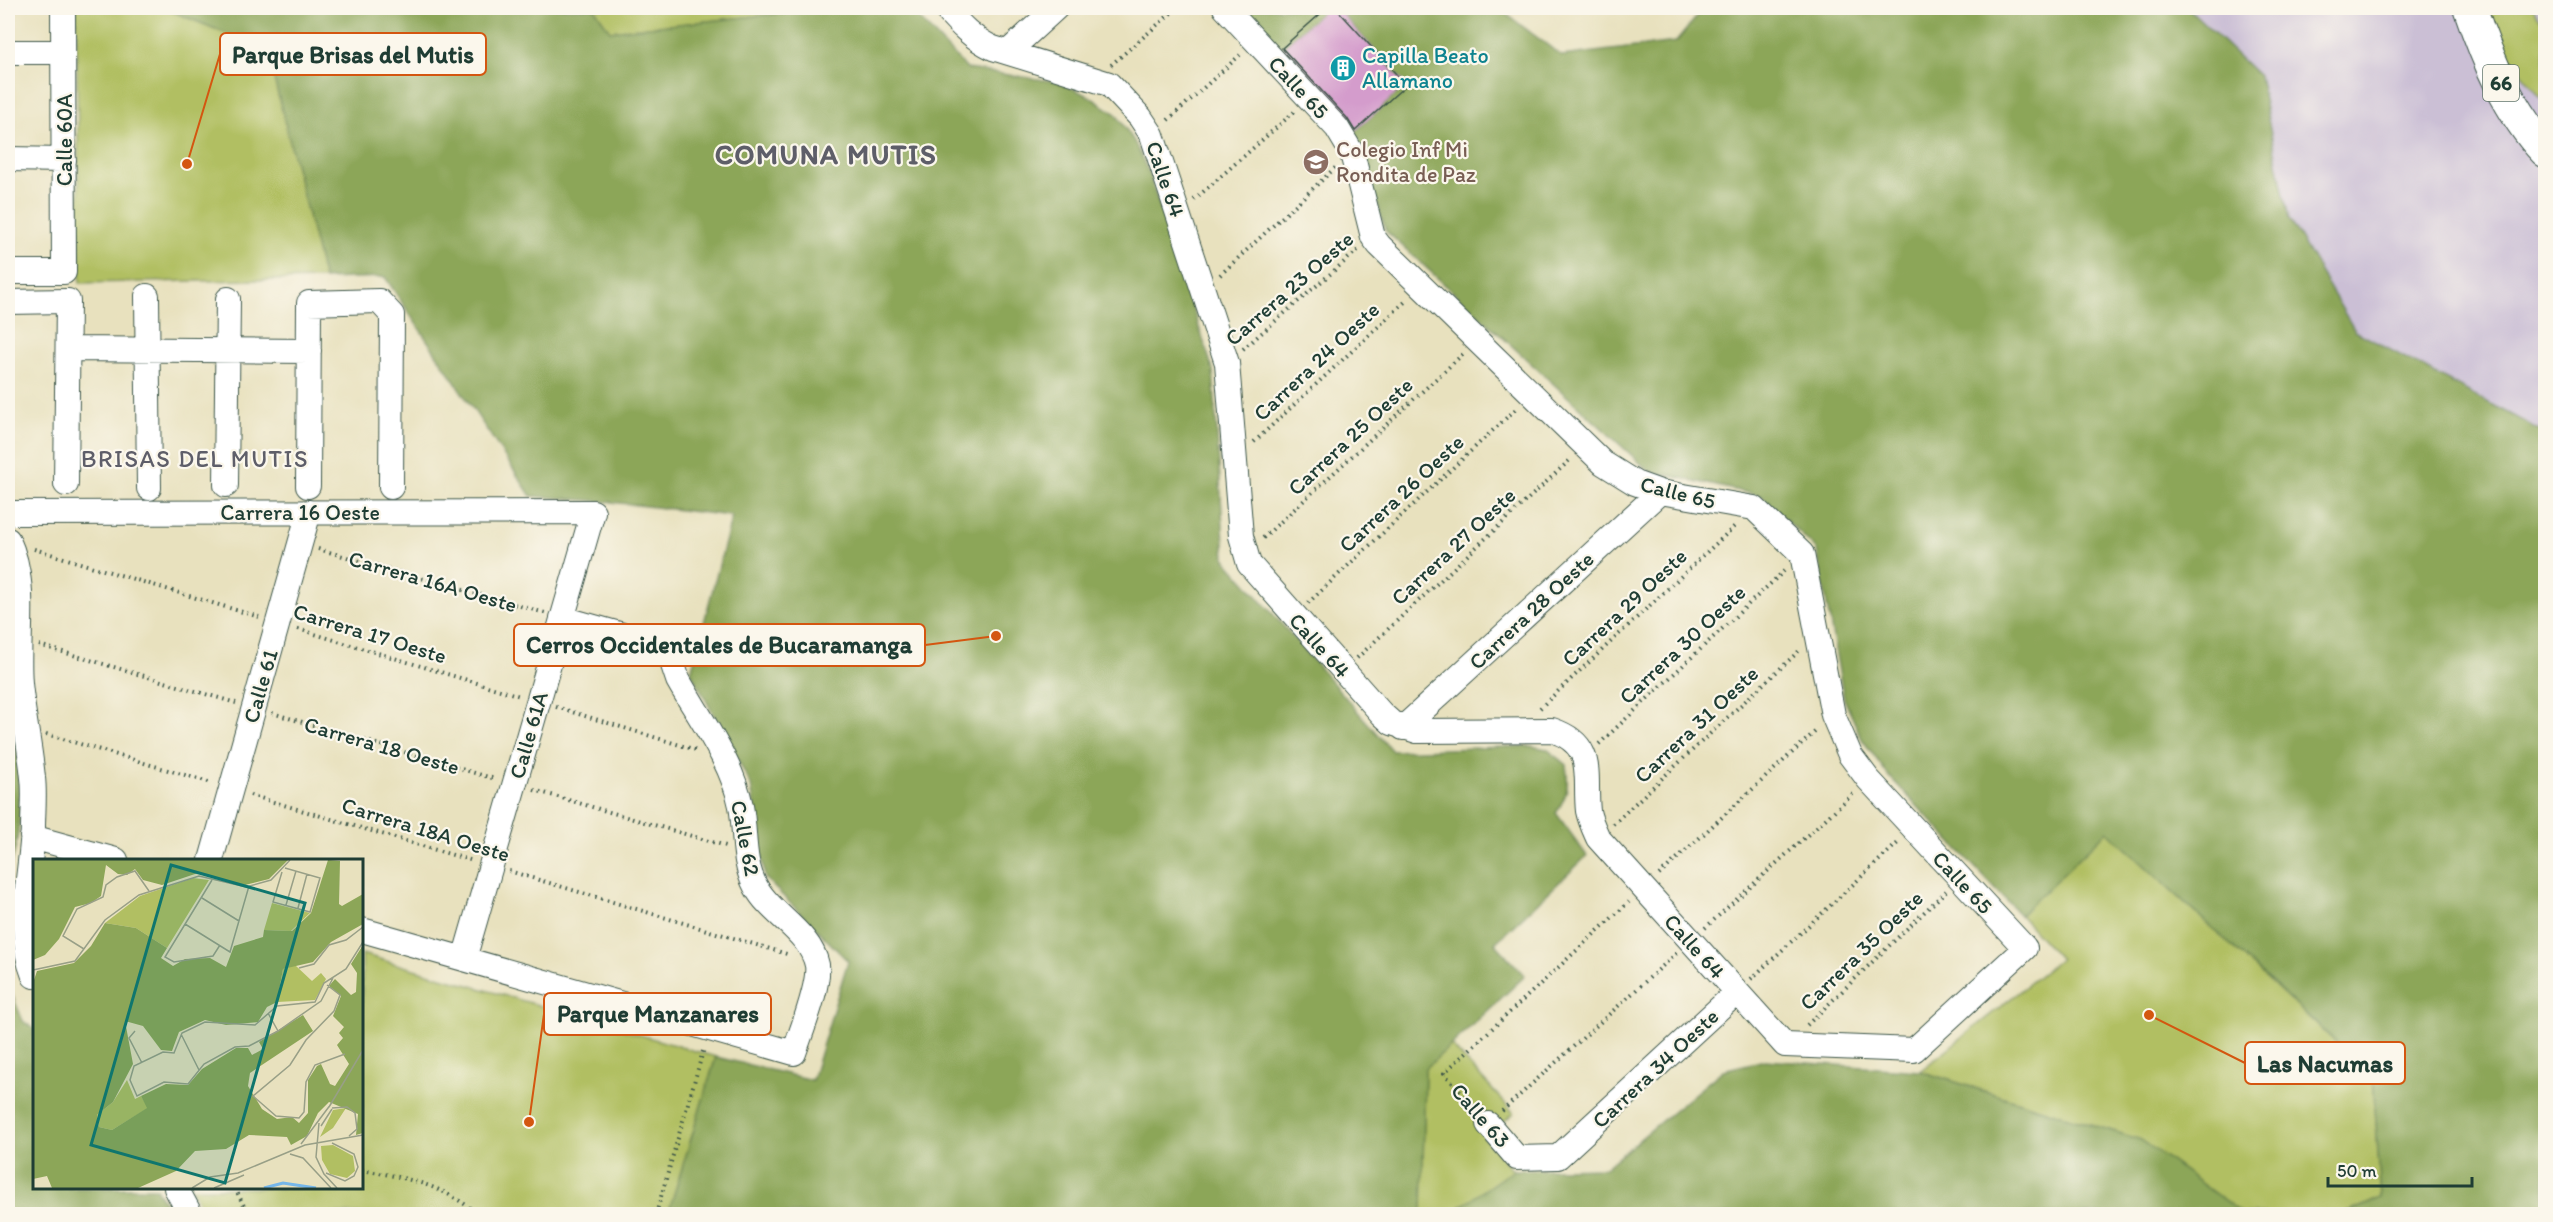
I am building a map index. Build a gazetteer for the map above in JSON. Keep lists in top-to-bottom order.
{
  "streets": {
    "highway": ["66"],
    "street": [
      "Calle 65",
      "Calle 60A",
      "Calle 64",
      "Carrera 16 Oeste",
      "Carrera 28 Oeste",
      "Calle 61",
      "Calle 61A",
      "Calle 62",
      "Carrera 34 Oeste",
      "Calle 63"
    ],
    "path": [
      "Carrera 23 Oeste",
      "Carrera 24 Oeste",
      "Carrera 25 Oeste",
      "Carrera 26 Oeste",
      "Carrera 27 Oeste",
      "Carrera 16A Oeste",
      "Carrera 29 Oeste",
      "Carrera 17 Oeste",
      "Carrera 30 Oeste",
      "Carrera 31 Oeste",
      "Carrera 18 Oeste",
      "Carrera 18A Oeste",
      "Carrera 35 Oeste"
    ]
  },
  "crossings": [
    ["Calle 65", "Calle 64"],
    ["Calle 65", "Carrera 23 Oeste"],
    ["Calle 65", "Carrera 24 Oeste"],
    ["Calle 65", "Carrera 25 Oeste"],
    ["Calle 65", "Carrera 26 Oeste"],
    ["Calle 65", "Carrera 27 Oeste"],
    ["Calle 65", "Carrera 29 Oeste"],
    ["Calle 65", "Carrera 28 Oeste"],
    ["Calle 65", "Carrera 30 Oeste"],
    ["Calle 65", "Carrera 31 Oeste"],
    ["Calle 65", "Carrera 35 Oeste"],
    ["Calle 65", "Carrera 34 Oeste"],
    ["Calle 64", "Carrera 23 Oeste"],
    ["Calle 64", "Carrera 24 Oeste"],
    ["Calle 64", "Carrera 25 Oeste"],
    ["Calle 64", "Carrera 26 Oeste"],
    ["Calle 64", "Carrera 27 Oeste"],
    ["Calle 64", "Carrera 29 Oeste"],
    ["Calle 64", "Carrera 28 Oeste"],
    ["Calle 64", "Carrera 30 Oeste"],
    ["Calle 64", "Carrera 31 Oeste"],
    ["Calle 64", "Carrera 35 Oeste"],
    ["Calle 64", "Carrera 34 Oeste"],
    ["Carrera 16 Oeste", "Calle 61"],
    ["Carrera 16 Oeste", "Calle 61A"],
    ["Carrera 16A Oeste", "Calle 61"],
    ["Carrera 16A Oeste", "Calle 61A"],
    ["Carrera 16A Oeste", "Calle 62"],
    ["Carrera 17 Oeste", "Calle 61"],
    ["Carrera 17 Oeste", "Calle 61A"],
    ["Carrera 17 Oeste", "Calle 62"],
    ["Calle 61", "Carrera 18 Oeste"],
    ["Calle 61", "Carrera 18A Oeste"],
    ["Calle 61A", "Carrera 18 Oeste"],
    ["Calle 61A", "Carrera 18A Oeste"],
    ["Calle 61A", "Calle 62"],
    ["Carrera 18 Oeste", "Calle 62"],
    ["Carrera 18A Oeste", "Calle 62"],
    ["Carrera 34 Oeste", "Calle 63"]
  ],
  "districts": ["COMUNA MUTIS", "BRISAS DEL MUTIS"],
  "places": {
    "building": ["Capilla Beato Allamano"],
    "school or university": ["Colegio Inf Mi Rondita de Paz"],
    "other": [
      "Parque Brisas del Mutis",
      "Cerros Occidentales de Bucaramanga",
      "Las Nacumas",
      "Parque Manzanares"
    ]
  },
  "scale_bar": "50 m"
}
